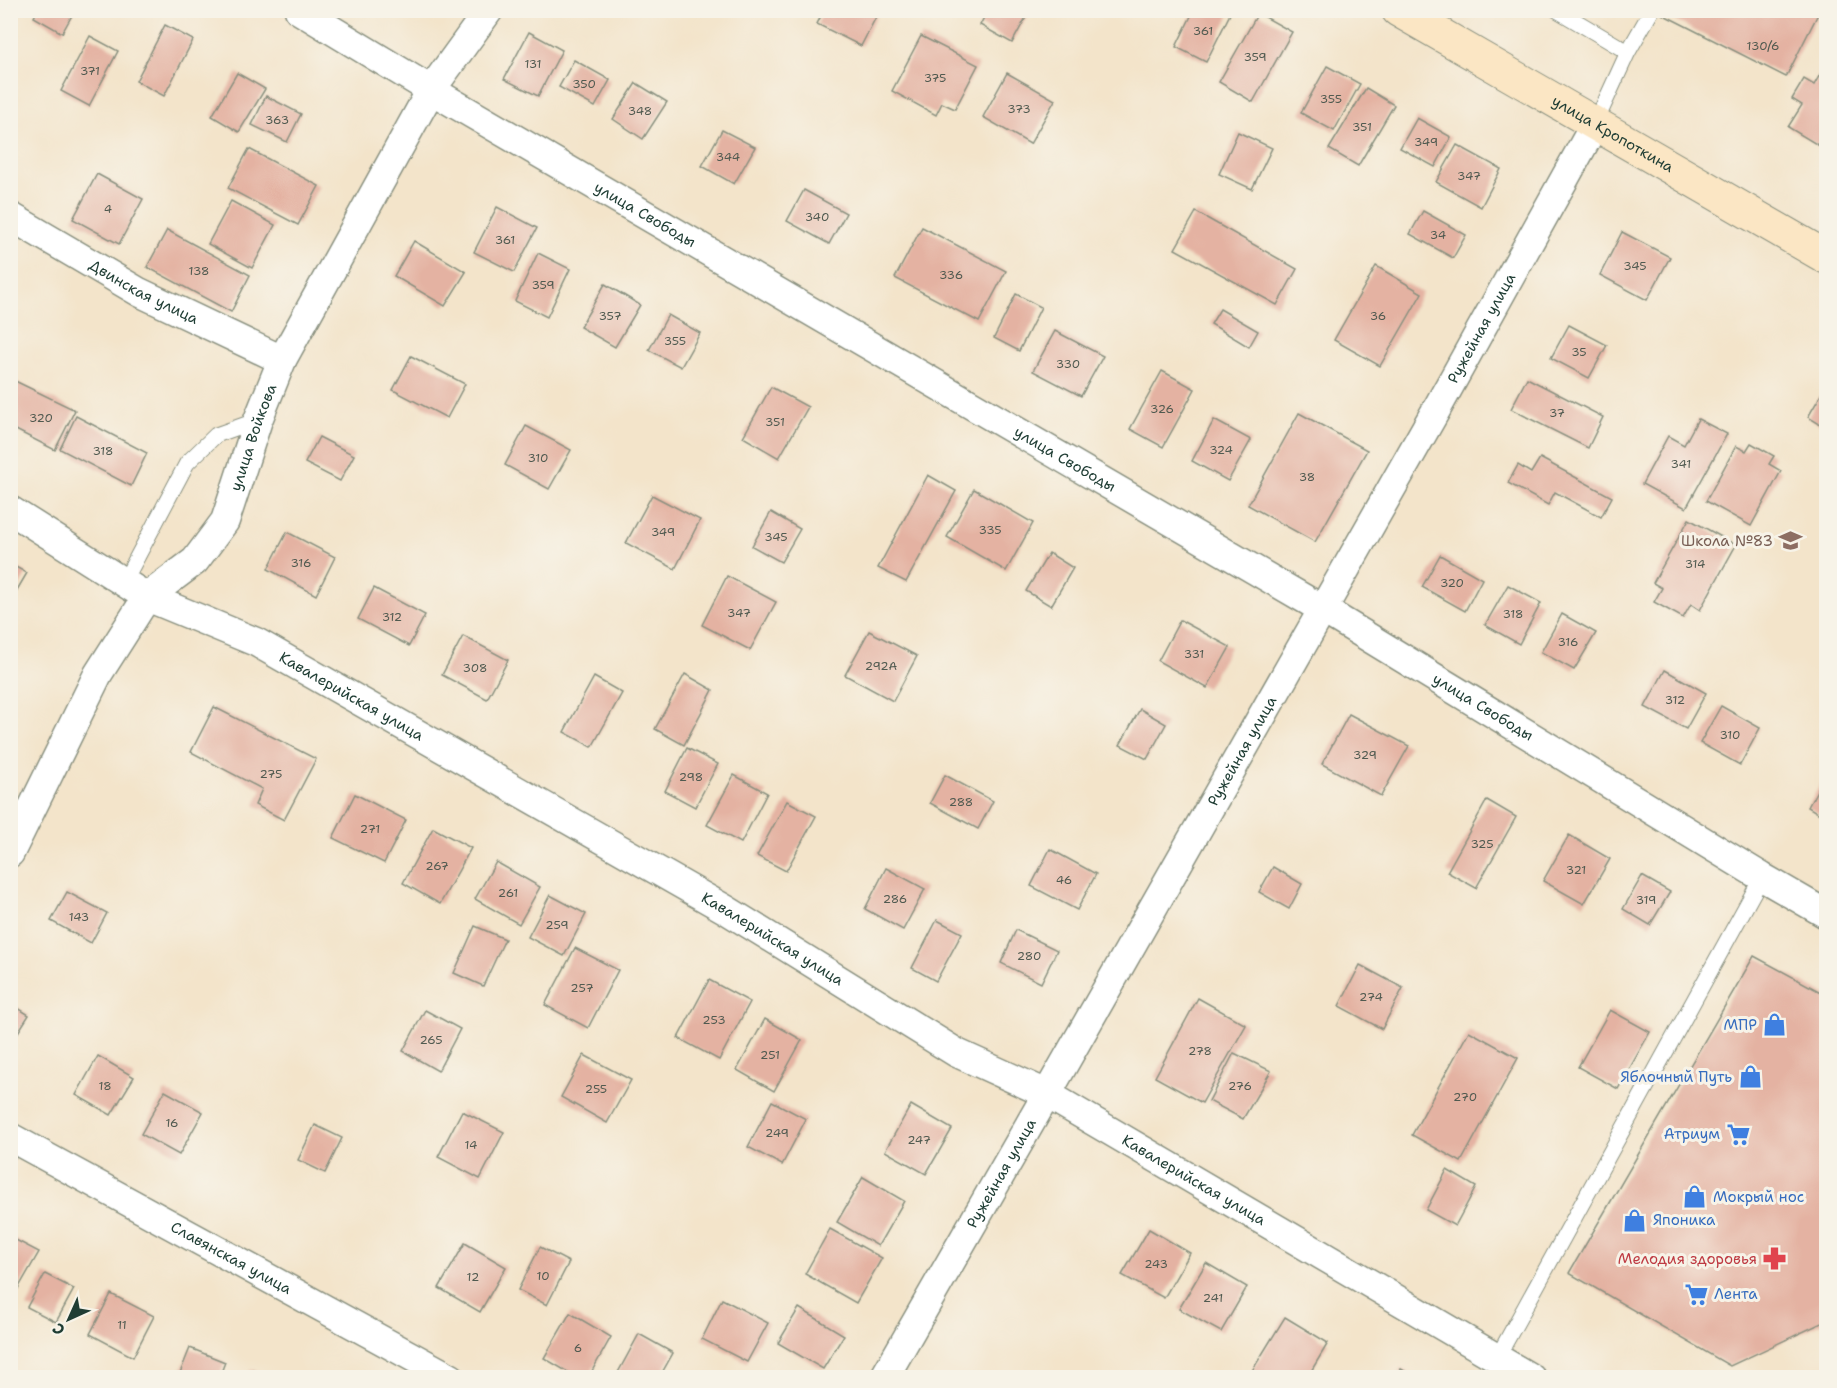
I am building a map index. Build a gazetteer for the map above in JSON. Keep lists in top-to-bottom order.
{
  "streets": {
    "main road": ["улица Кропоткина"],
    "street": [
      "улица Свободы",
      "Двинская улица",
      "Ружейная улица",
      "улица Войкова",
      "Кавалерийская улица",
      "Славянская улица"
    ]
  },
  "crossings": [
    ["улица Кропоткина", "Ружейная улица"],
    ["улица Свободы", "Ружейная улица"],
    ["улица Свободы", "улица Войкова"],
    ["Двинская улица", "улица Войкова"],
    ["Ружейная улица", "Кавалерийская улица"],
    ["улица Войкова", "Кавалерийская улица"]
  ],
  "places": {
    "school or university": ["Школа №83"],
    "shop": [
      "МПР",
      "Яблочный Путь",
      "Мокрый нос",
      "Японика"
    ],
    "supermarket": ["Атриум", "Лента"],
    "pharmacy": ["Мелодия здоровья"]
  },
  "house_numbers": [
    "361",
    "130/6",
    "359",
    "131",
    "371",
    "375",
    "350",
    "355",
    "373",
    "348",
    "363",
    "351",
    "349",
    "344",
    "347",
    "4",
    "340",
    "34",
    "361",
    "345",
    "138",
    "336",
    "359",
    "357",
    "36",
    "355",
    "35",
    "330",
    "326",
    "37",
    "320",
    "351",
    "324",
    "318",
    "310",
    "341",
    "38",
    "335",
    "349",
    "345",
    "316",
    "314",
    "320",
    "347",
    "318",
    "312",
    "316",
    "331",
    "292А",
    "308",
    "312",
    "310",
    "329",
    "275",
    "298",
    "288",
    "271",
    "325",
    "267",
    "321",
    "46",
    "261",
    "286",
    "319",
    "143",
    "259",
    "280",
    "257",
    "274",
    "253",
    "265",
    "278",
    "251",
    "18",
    "276",
    "255",
    "270",
    "16",
    "249",
    "247",
    "14",
    "243",
    "10",
    "12",
    "241",
    "11",
    "6"
  ],
  "north": "bottom left"
}
